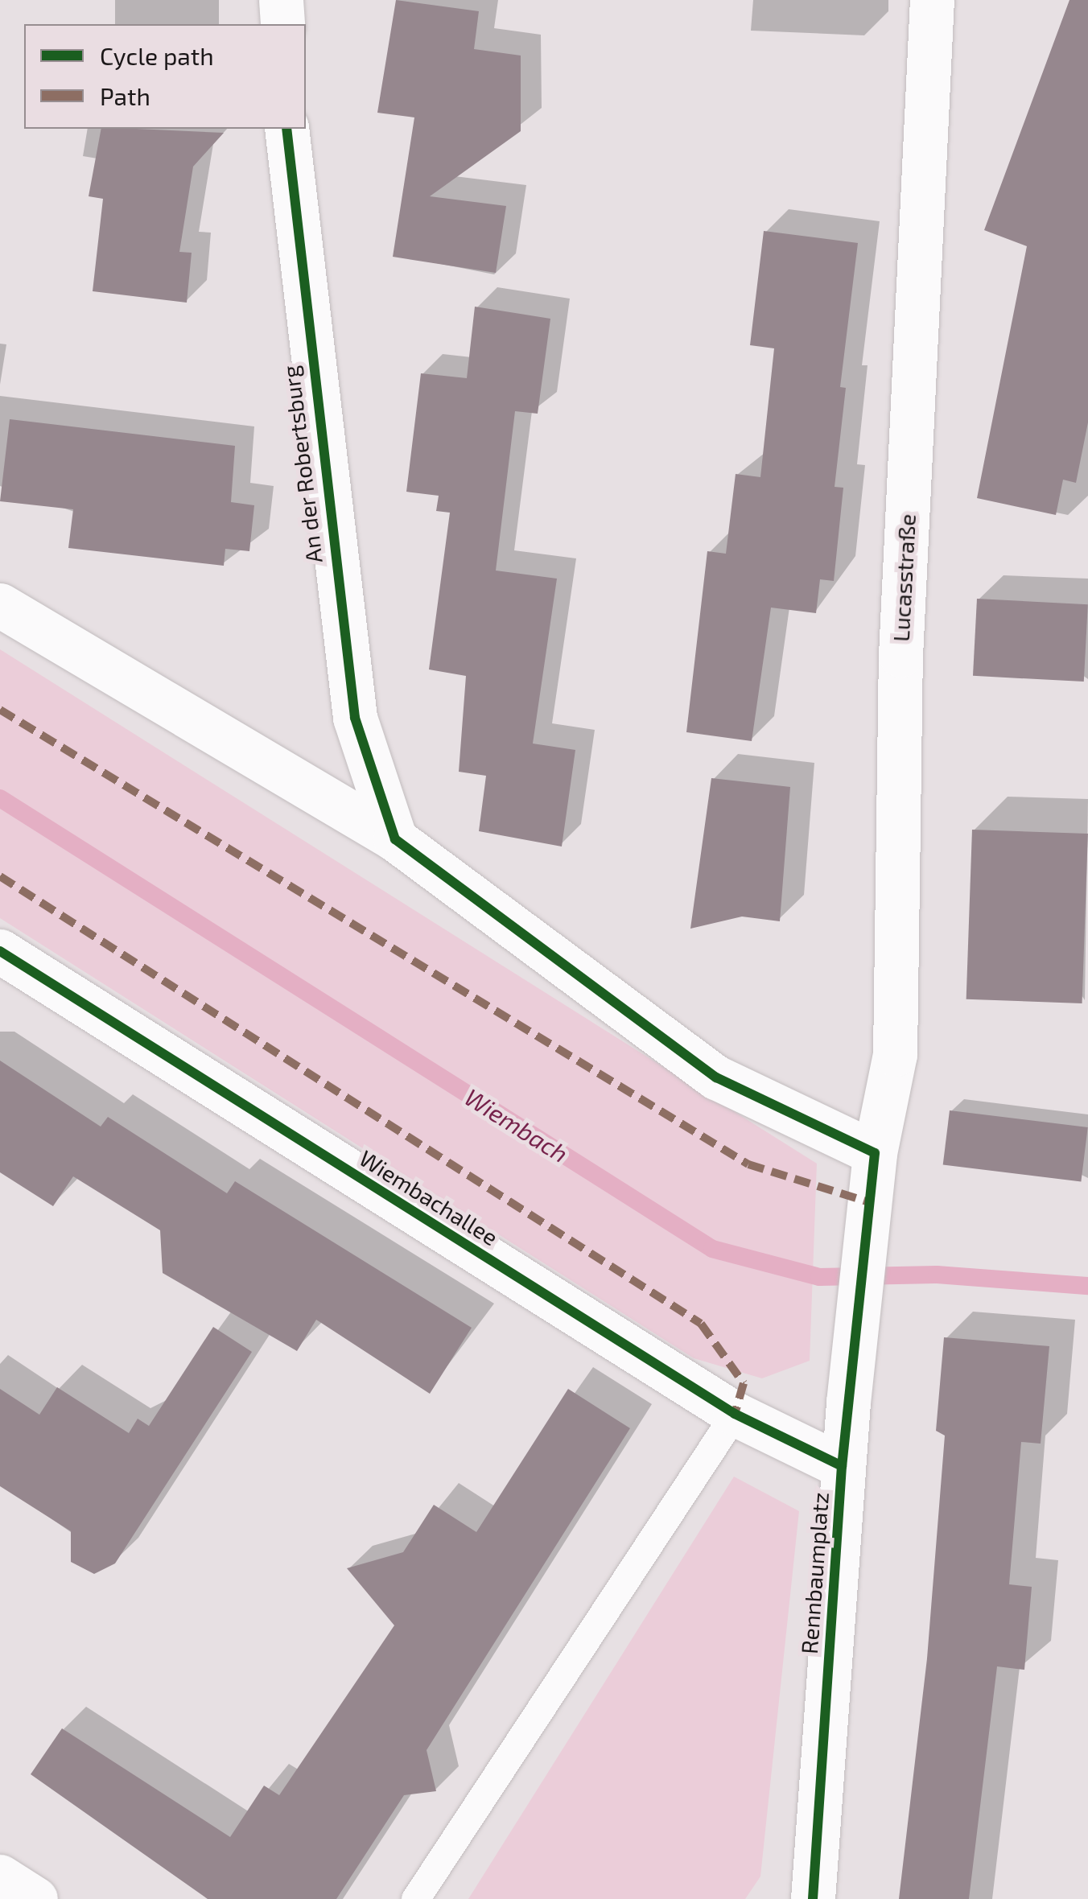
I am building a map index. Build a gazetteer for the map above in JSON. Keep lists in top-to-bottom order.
{
  "streets": {
    "street": [
      "An der Robertsburg",
      "Lucasstraße",
      "Wiembachallee",
      "Rennbaumplatz"
    ]
  },
  "crossings": [
    ["Lucasstraße", "Rennbaumplatz"],
    ["Wiembachallee", "Rennbaumplatz"]
  ],
  "water": ["Wiembach"],
  "legend": ["Cycle path", "Path"]
}
